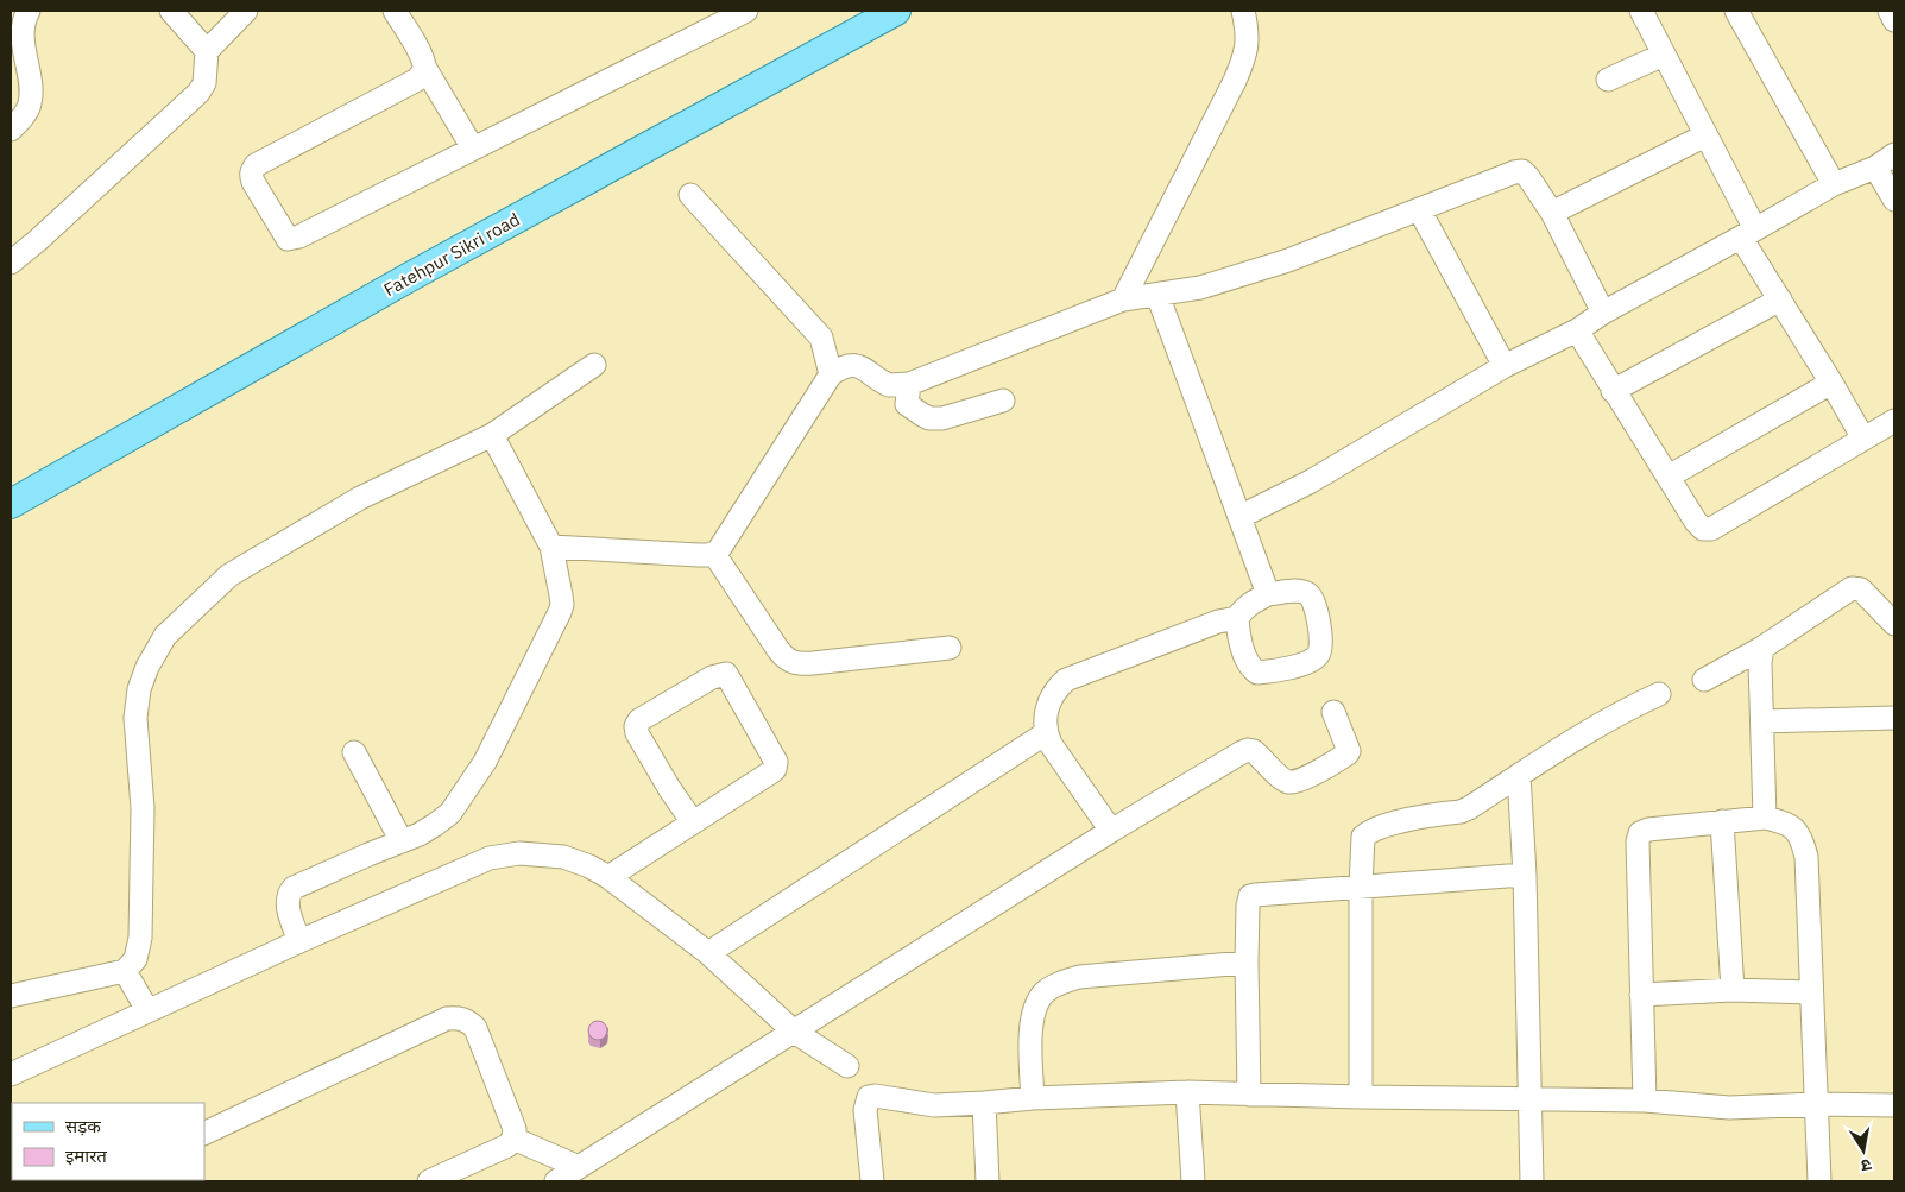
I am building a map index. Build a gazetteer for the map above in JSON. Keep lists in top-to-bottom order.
{
  "streets": {
    "main road": ["Fatehpur Sikri road"]
  },
  "legend": ["सड़क", "इमारत"],
  "north": "bottom"
}
